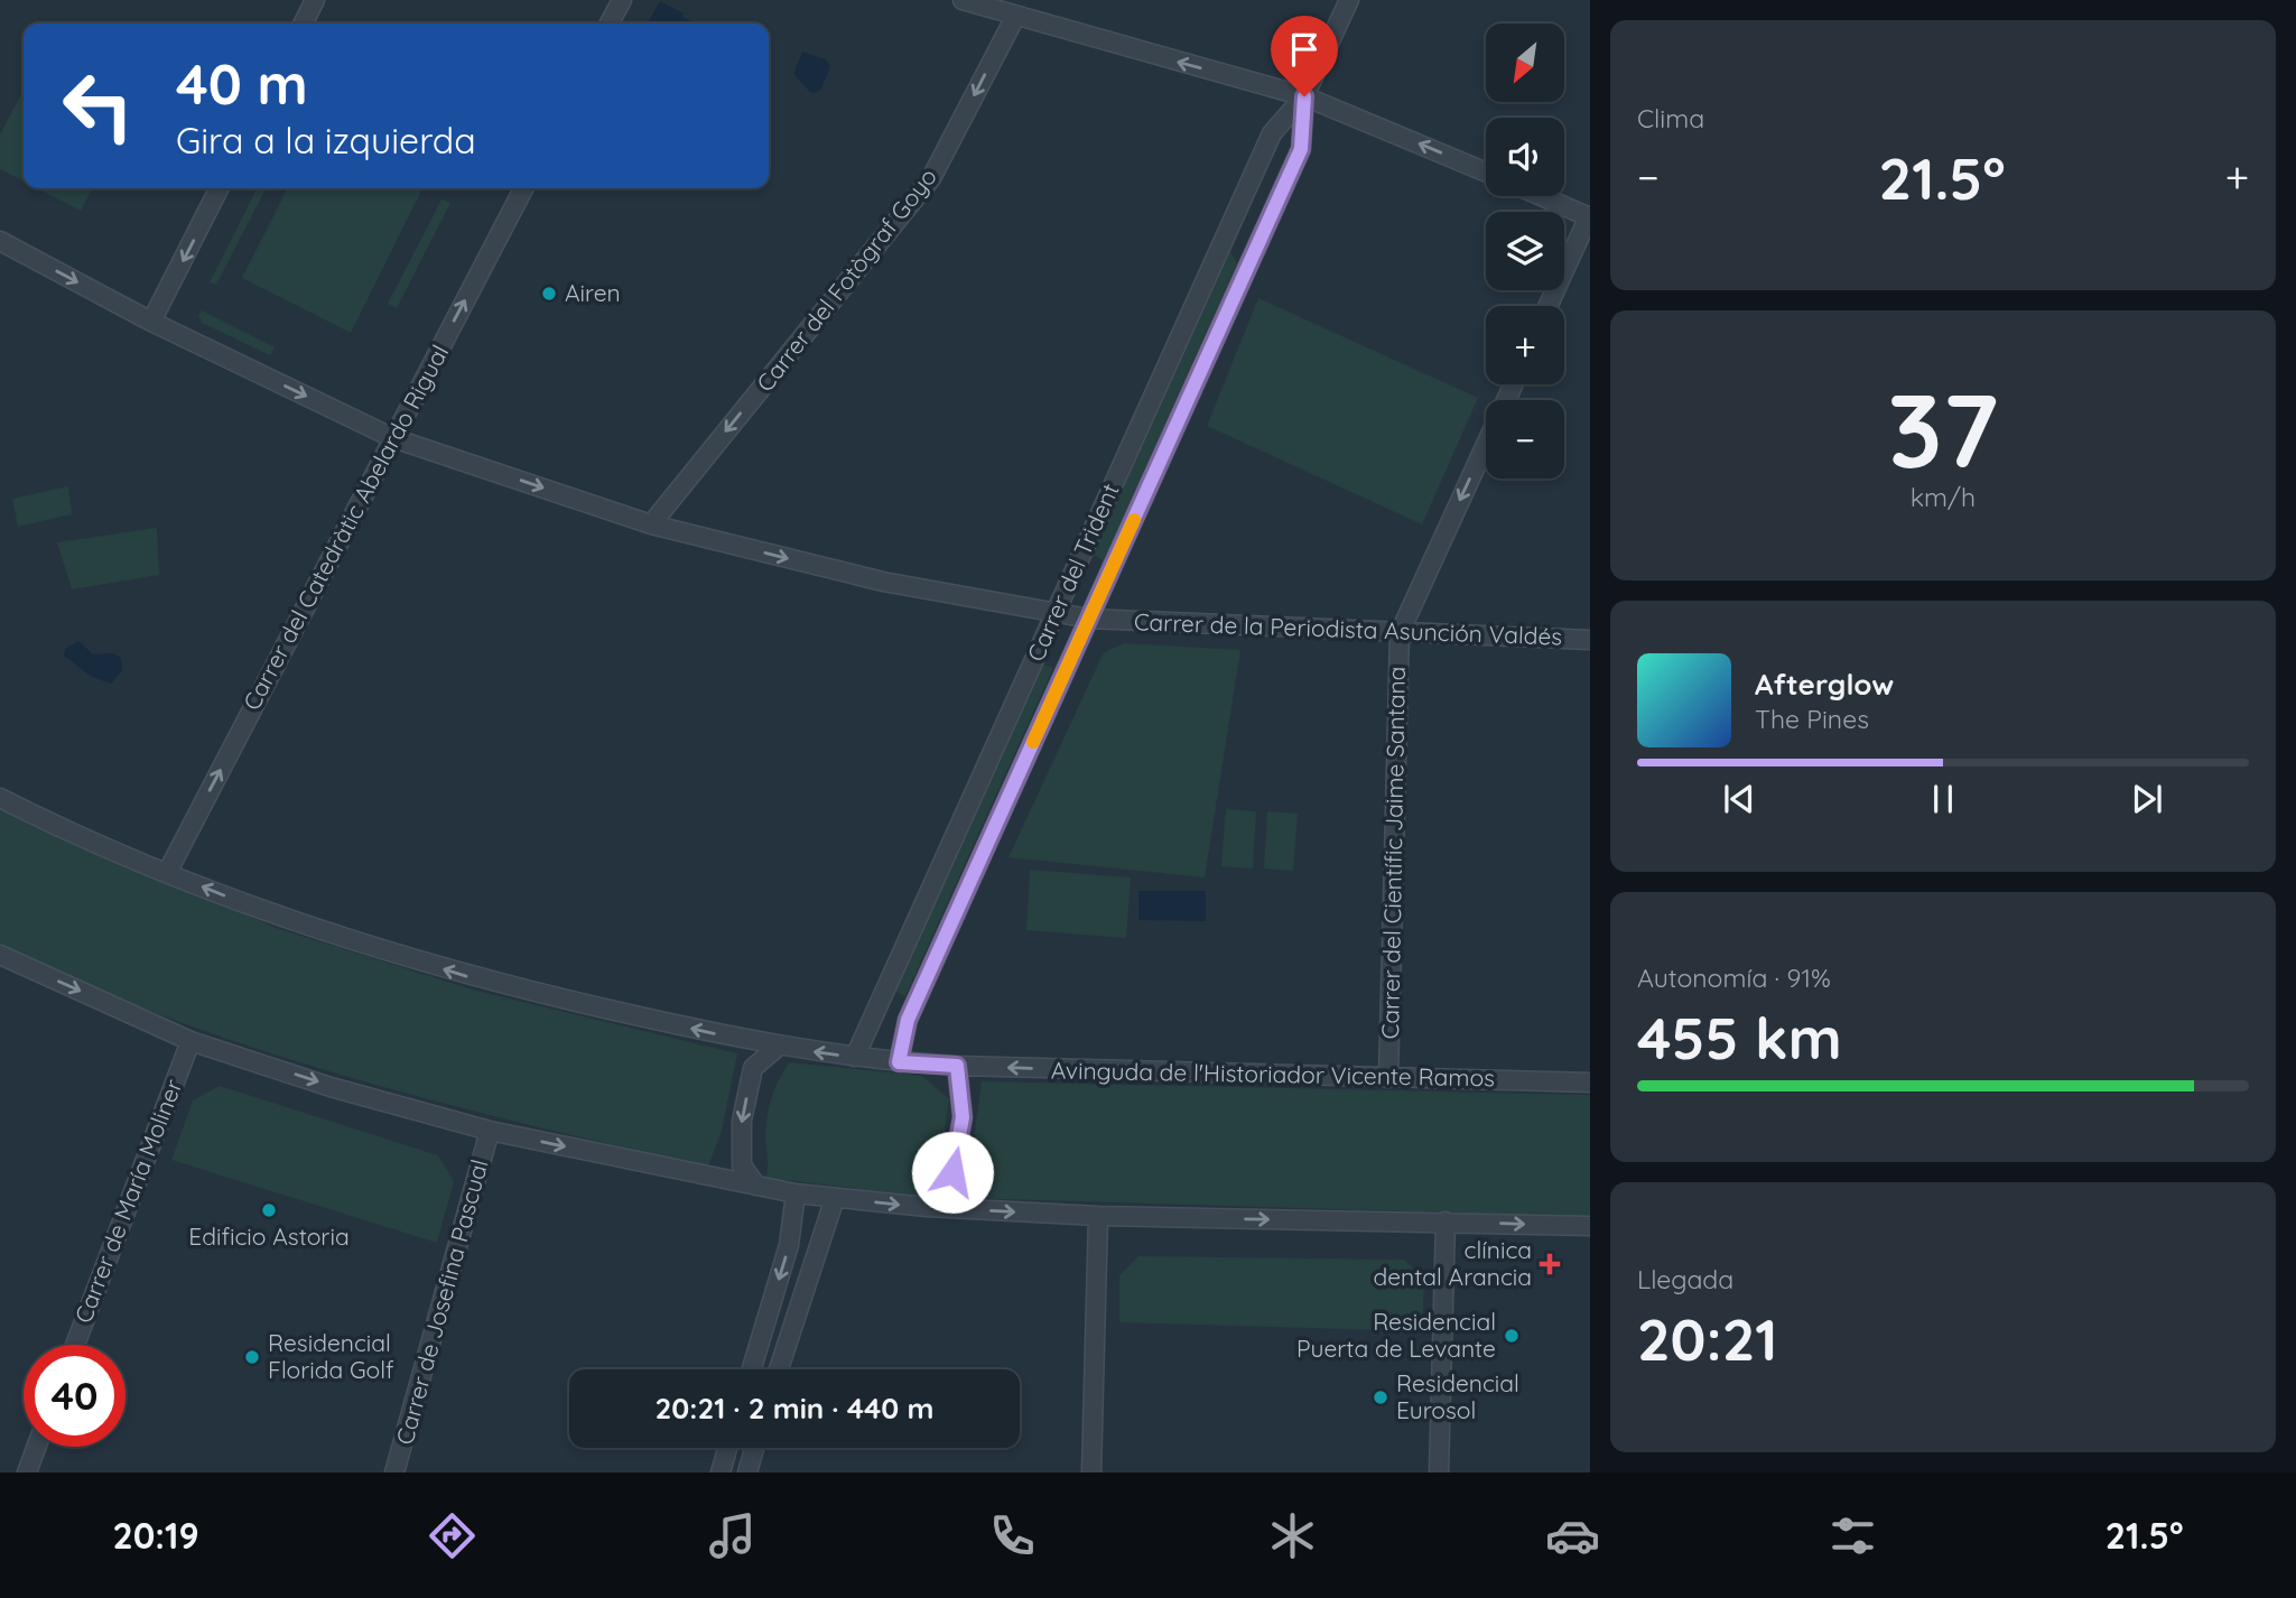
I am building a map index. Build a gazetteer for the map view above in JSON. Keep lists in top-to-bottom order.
{
  "streets": {
    "street": [
      "Carrer del Fotògraf Goyo",
      "Carrer del Catedràtic Abelardo Rigual",
      "Carrer del Trident",
      "Carrer de la Periodista Asunción Valdés",
      "Carrer del Científic Jaime Santana",
      "Avinguda de l'Historiador Vicente Ramos",
      "Carrer de María Moliner",
      "Carrer de Josefina Pascual"
    ]
  },
  "crossings": [
    ["Carrer del Fotògraf Goyo", "Carrer de la Periodista Asunción Valdés"],
    ["Carrer del Catedràtic Abelardo Rigual", "Carrer de la Periodista Asunción Valdés"],
    ["Carrer del Catedràtic Abelardo Rigual", "Avinguda de l'Historiador Vicente Ramos"],
    ["Carrer del Trident", "Carrer de la Periodista Asunción Valdés"],
    ["Carrer del Trident", "Avinguda de l'Historiador Vicente Ramos"],
    ["Carrer de la Periodista Asunción Valdés", "Carrer del Científic Jaime Santana"],
    ["Carrer del Científic Jaime Santana", "Avinguda de l'Historiador Vicente Ramos"]
  ],
  "one_way": [
    "Carrer del Fotògraf Goyo",
    "Carrer del Catedràtic Abelardo Rigual",
    "Carrer de la Periodista Asunción Valdés",
    "Carrer del Científic Jaime Santana"
  ],
  "places": {
    "other": [
      "Airen",
      "Edificio Astoria",
      "Residencial Puerta de Levante",
      "Residencial Florida Golf",
      "Residencial Eurosol"
    ],
    "health": ["clínica dental Arancia"]
  },
  "north": "bottom left",
  "page": {
    "tile": [
      "Clima",
      ["37", "km/h"],
      ["Autonomía · 91%", "455 km"],
      ["Llegada", "20:21"]
    ],
    "map_buttons": ["+", "−"],
    "turn": ["40 m", "Gira a la izquierda"],
    "heat": ["−", "21.5°", "+"],
    "song": ["Afterglow", "The Pines"],
    "limit": "40",
    "trip": "20:21 · 2 min · 440 m",
    "tabs": ["20:19", "21.5°"]
  }
}
